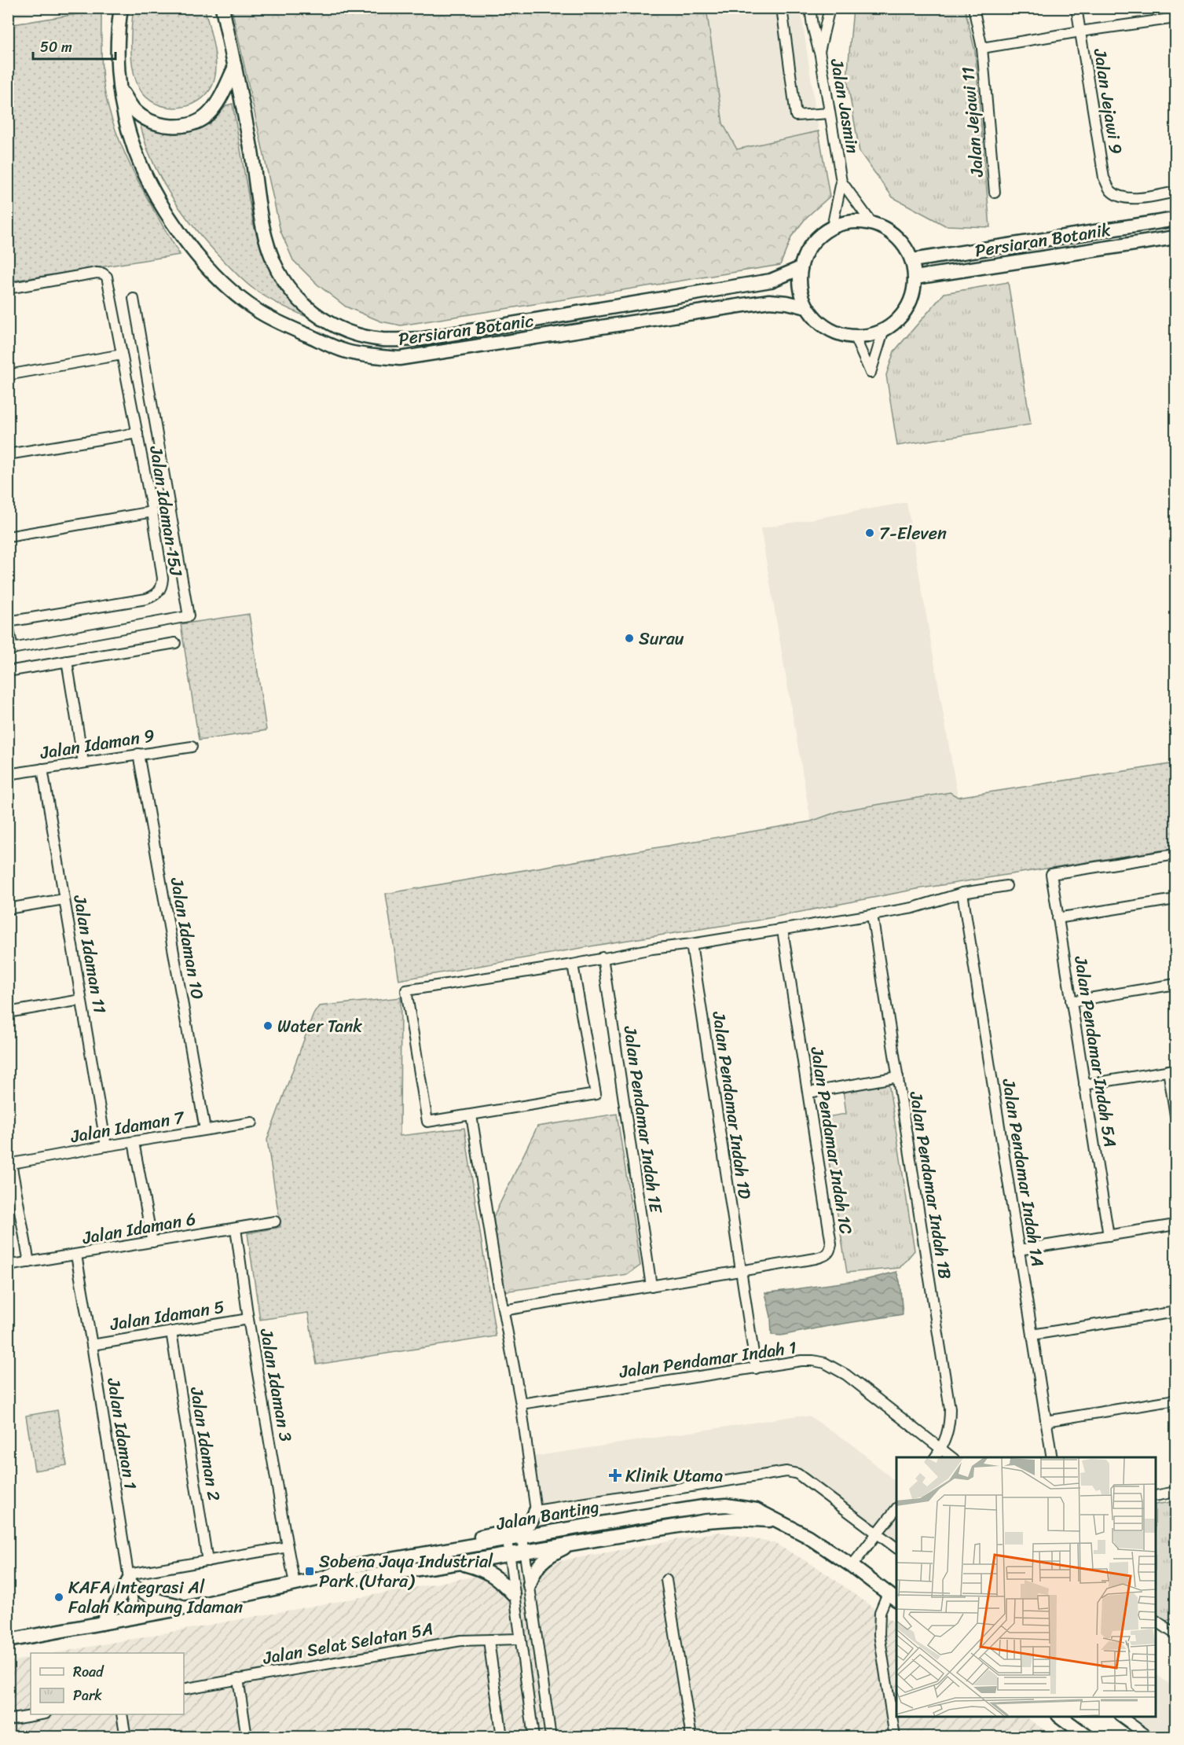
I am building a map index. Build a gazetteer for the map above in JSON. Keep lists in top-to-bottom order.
{
  "streets": {
    "main road": ["Persiaran Botanik", "Persiaran Botanic", "Jalan Banting"],
    "street": [
      "Jalan Jejawi 9",
      "Jalan Jasmin",
      "Jalan Jejawi 11",
      "Jalan Idaman 15J",
      "Jalan Idaman 9",
      "Jalan Idaman 10",
      "Jalan Idaman 11",
      "Jalan Pendamar Indah 5A",
      "Jalan Pendamar Indah 1D",
      "Jalan Pendamar Indah 1E",
      "Jalan Idaman 7",
      "Jalan Pendamar Indah 1C",
      "Jalan Pendamar Indah 1A",
      "Jalan Pendamar Indah 1B",
      "Jalan Idaman 6",
      "Jalan Idaman 5",
      "Jalan Pendamar Indah 1",
      "Jalan Idaman 3",
      "Jalan Idaman 1",
      "Jalan Idaman 2",
      "Jalan Selat Selatan 5A"
    ]
  },
  "crossings": [
    ["Jalan Jasmin", "Persiaran Botanik"],
    ["Jalan Jasmin", "Persiaran Botanic"],
    ["Persiaran Botanik", "Persiaran Botanic"],
    ["Jalan Idaman 9", "Jalan Idaman 10"],
    ["Jalan Idaman 9", "Jalan Idaman 11"],
    ["Jalan Idaman 10", "Jalan Idaman 7"],
    ["Jalan Idaman 11", "Jalan Idaman 7"],
    ["Jalan Pendamar Indah 1D", "Jalan Pendamar Indah 1C"],
    ["Jalan Pendamar Indah 1D", "Jalan Pendamar Indah 1"],
    ["Jalan Pendamar Indah 1E", "Jalan Pendamar Indah 1C"],
    ["Jalan Pendamar Indah 1B", "Jalan Pendamar Indah 1"],
    ["Jalan Idaman 6", "Jalan Idaman 3"],
    ["Jalan Idaman 6", "Jalan Idaman 1"],
    ["Jalan Idaman 5", "Jalan Idaman 3"],
    ["Jalan Idaman 5", "Jalan Idaman 1"],
    ["Jalan Idaman 5", "Jalan Idaman 2"],
    ["Jalan Idaman 3", "Jalan Banting"],
    ["Jalan Idaman 1", "Jalan Banting"]
  ],
  "places": {
    "other": [
      "7-Eleven",
      "Surau",
      "Water Tank",
      "KAFA Integrasi Al Falah Kampung Idaman"
    ],
    "health": ["Klinik Utama"],
    "transit": ["Sobena Jaya Industrial Park (Utara)"]
  },
  "legend": ["Road", "Park"],
  "scale_bar": "50 m"
}
